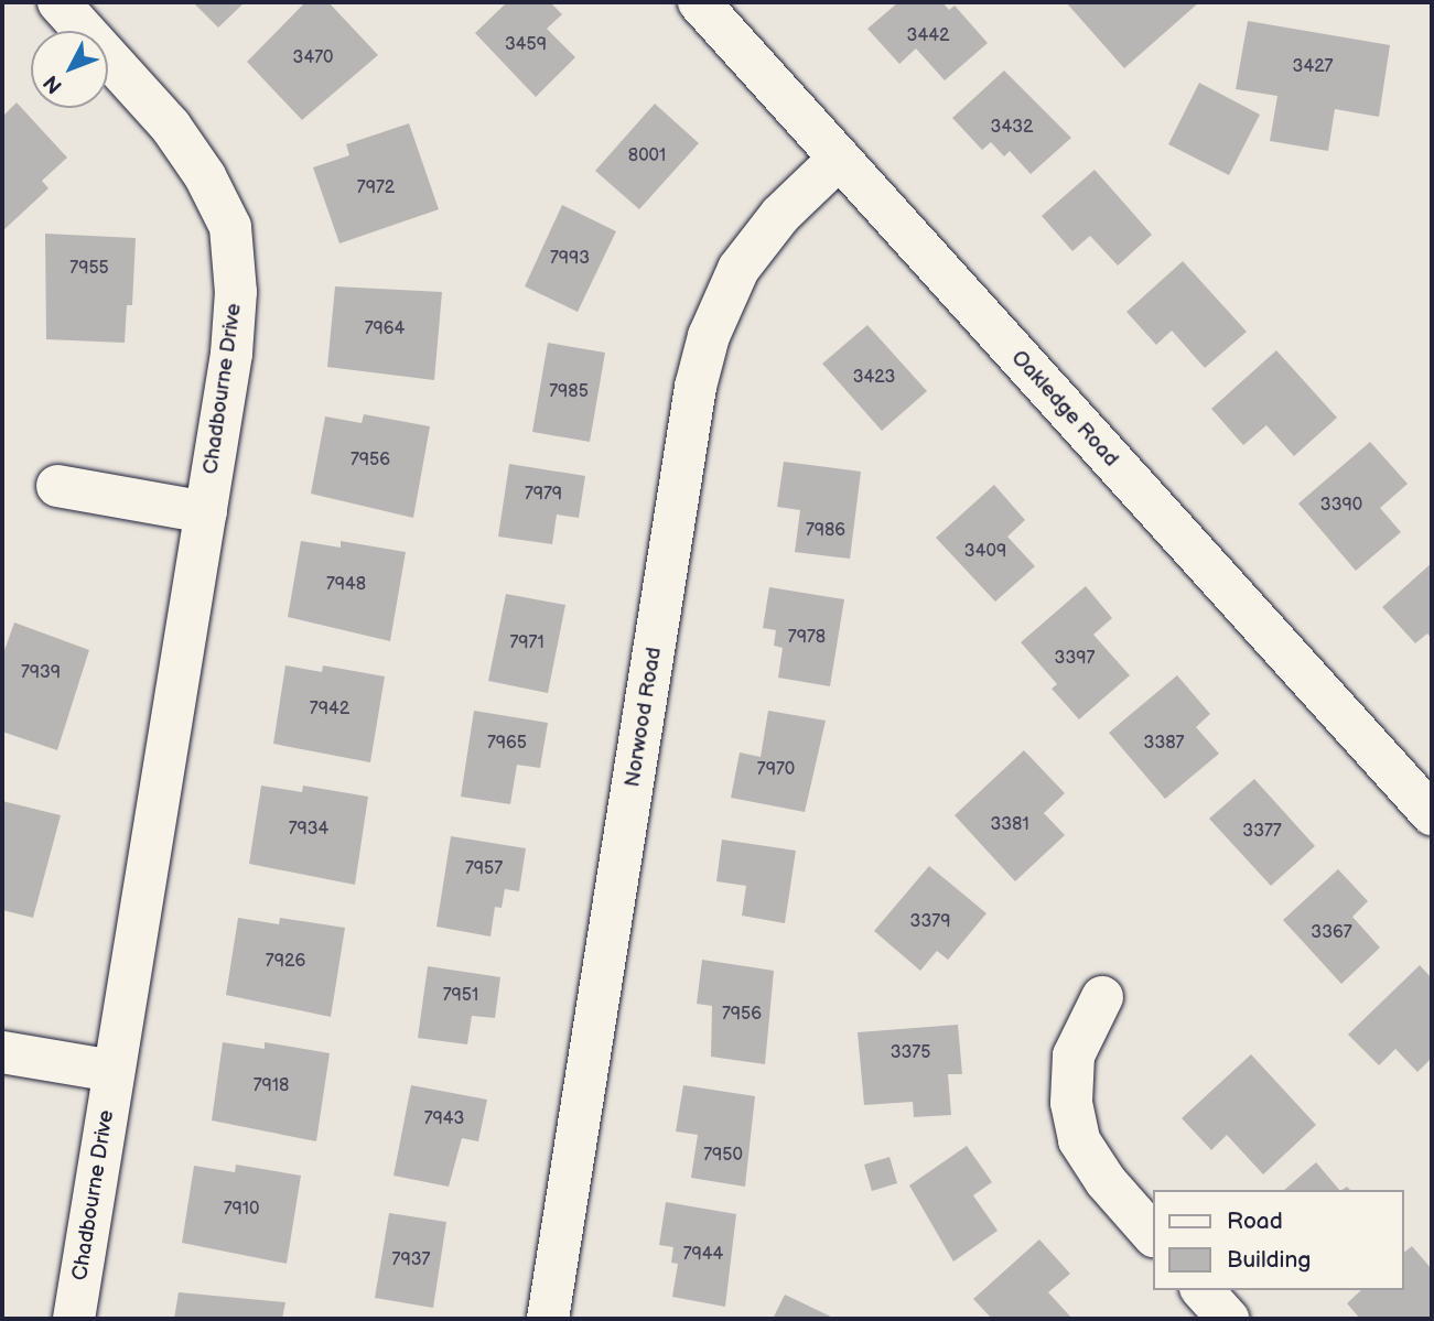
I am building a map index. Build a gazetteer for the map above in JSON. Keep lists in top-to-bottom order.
{
  "streets": {
    "street": ["Chadbourne Drive", "Oakledge Road", "Norwood Road"]
  },
  "crossings": [
    ["Oakledge Road", "Norwood Road"]
  ],
  "house_numbers": [
    "3442",
    "3459",
    "3470",
    "3427",
    "3432",
    "8001",
    "7972",
    "7993",
    "7955",
    "7964",
    "3423",
    "7985",
    "7956",
    "7979",
    "3390",
    "7986",
    "3409",
    "7948",
    "7978",
    "7971",
    "3397",
    "7939",
    "7942",
    "7965",
    "3387",
    "7970",
    "3381",
    "7934",
    "3377",
    "7957",
    "3379",
    "3367",
    "7926",
    "7951",
    "7956",
    "3375",
    "7918",
    "7943",
    "7950",
    "7910",
    "7944",
    "7937"
  ],
  "legend": ["Road", "Building"],
  "north": "bottom left"
}
